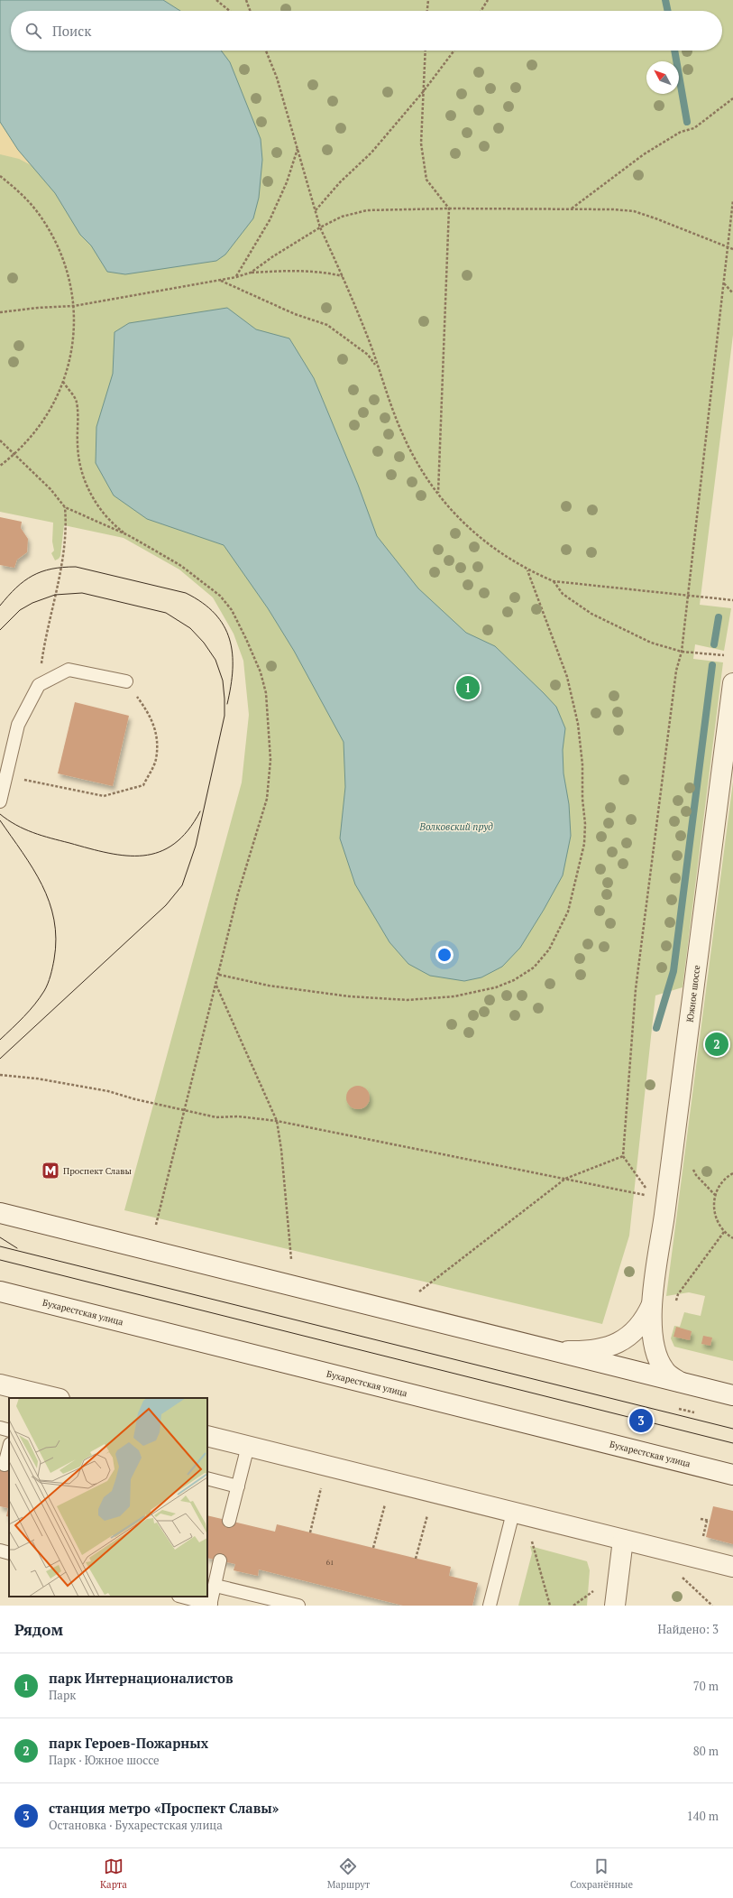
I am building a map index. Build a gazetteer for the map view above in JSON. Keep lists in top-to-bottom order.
{
  "streets": {
    "street": ["Южное шоссе", "Бухарестская улица"]
  },
  "water": ["Волковский пруд"],
  "places": {
    "metro station": ["Проспект Славы"]
  },
  "house_numbers": ["61"],
  "north": "top left",
  "page": {
    "search": "Поиск",
    "pins": ["1", "2", "3"],
    "heading": ["Рядом", "Найдено: 3"],
    "list": [
      {
        "mark": "1",
        "name": "парк Интернационалистов",
        "note": "Парк",
        "value": "70 m"
      },
      {
        "mark": "2",
        "name": "парк Героев-Пожарных",
        "note": "Парк · Южное шоссе",
        "value": "80 m"
      },
      {
        "mark": "3",
        "name": "станция метро «Проспект Славы»",
        "note": "Остановка · Бухарестская улица",
        "value": "140 m"
      }
    ],
    "nav": ["Карта", "Маршрут", "Сохранённые"]
  }
}
